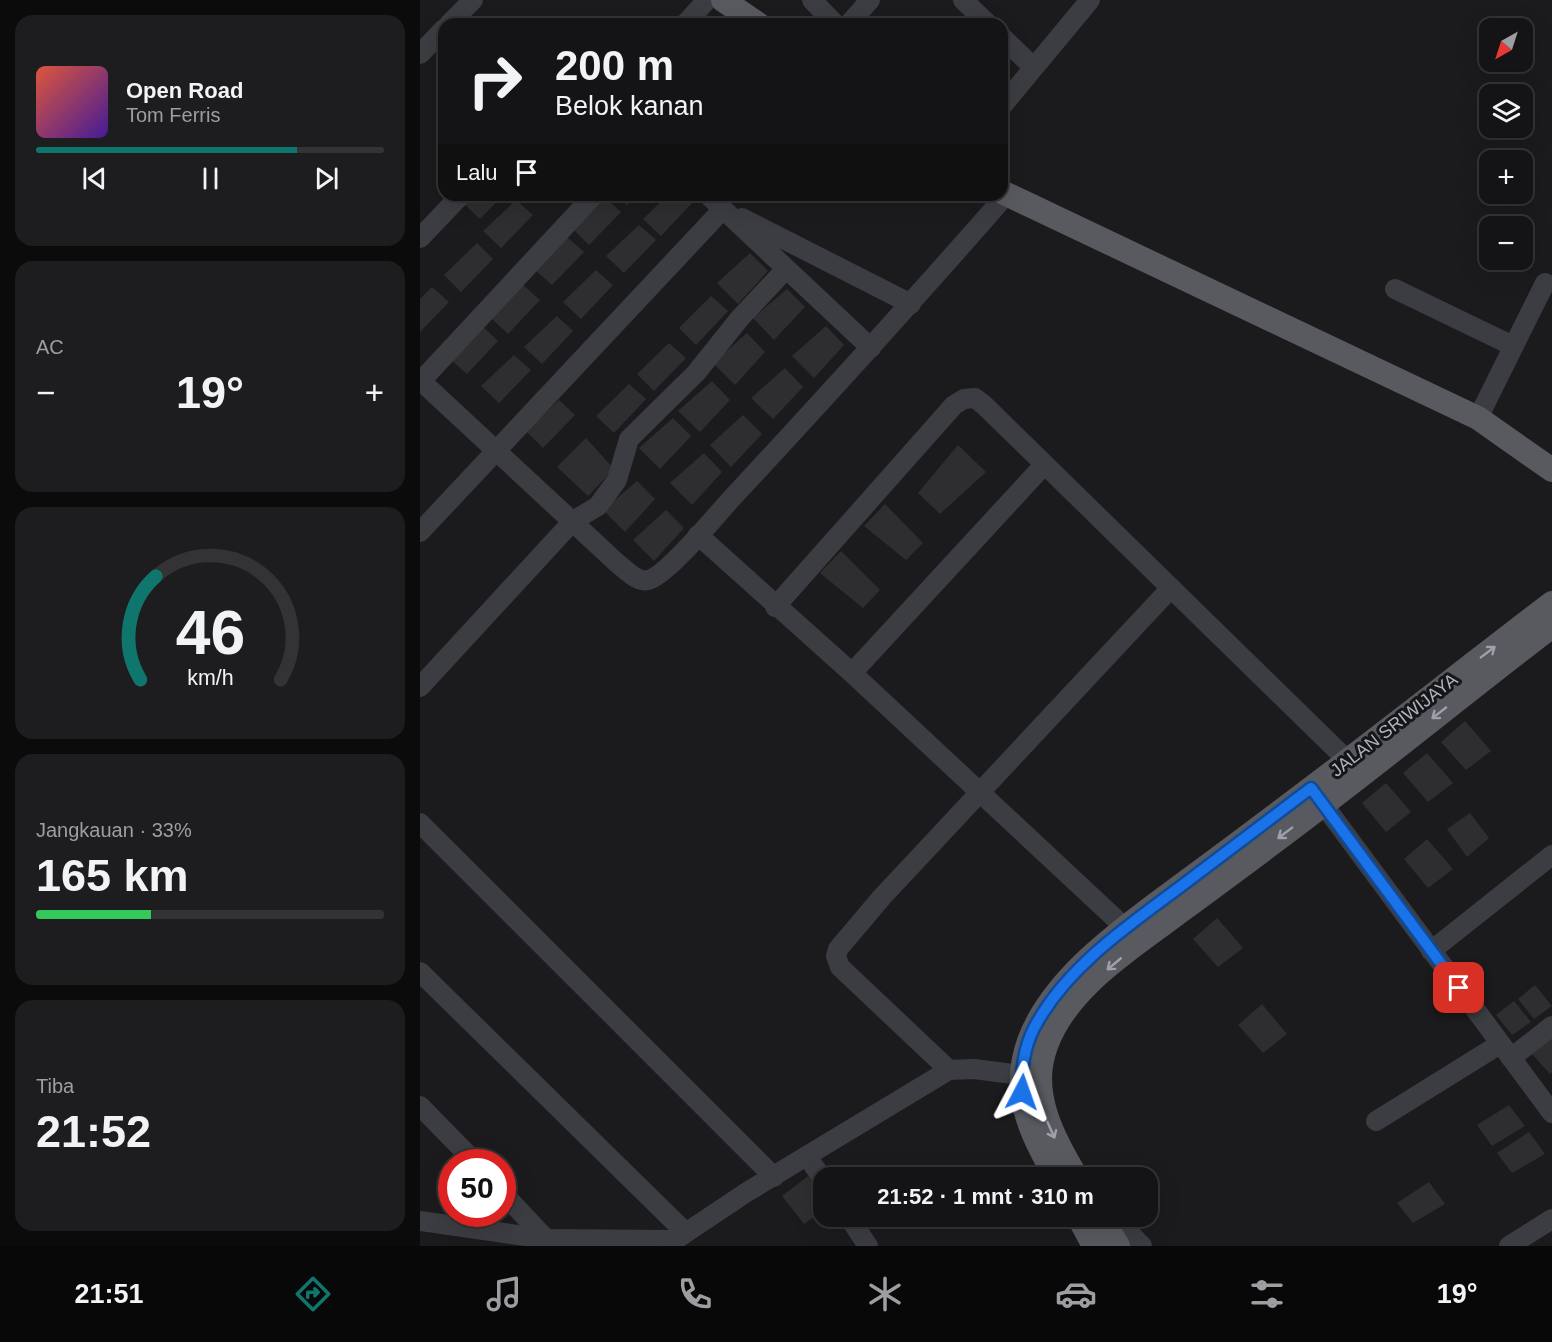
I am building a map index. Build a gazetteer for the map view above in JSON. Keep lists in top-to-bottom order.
{
  "streets": {
    "main road": ["JALAN SRIWIJAYA"]
  },
  "north": "bottom left",
  "page": {
    "map_buttons": ["+", "−"],
    "turn": ["200 m", "Belok kanan"],
    "song": ["Open Road", "Tom Ferris"],
    "then": "Lalu",
    "tile": [
      "AC",
      ["Jangkauan · 33%", "165 km"],
      ["Tiba", "21:52"]
    ],
    "heat": ["−", "19°", "+"],
    "limit": "50",
    "trip": "21:52 · 1 mnt · 310 m",
    "tabs": ["21:51", "19°"],
    "gauge": ["46", "km/h"]
  }
}
